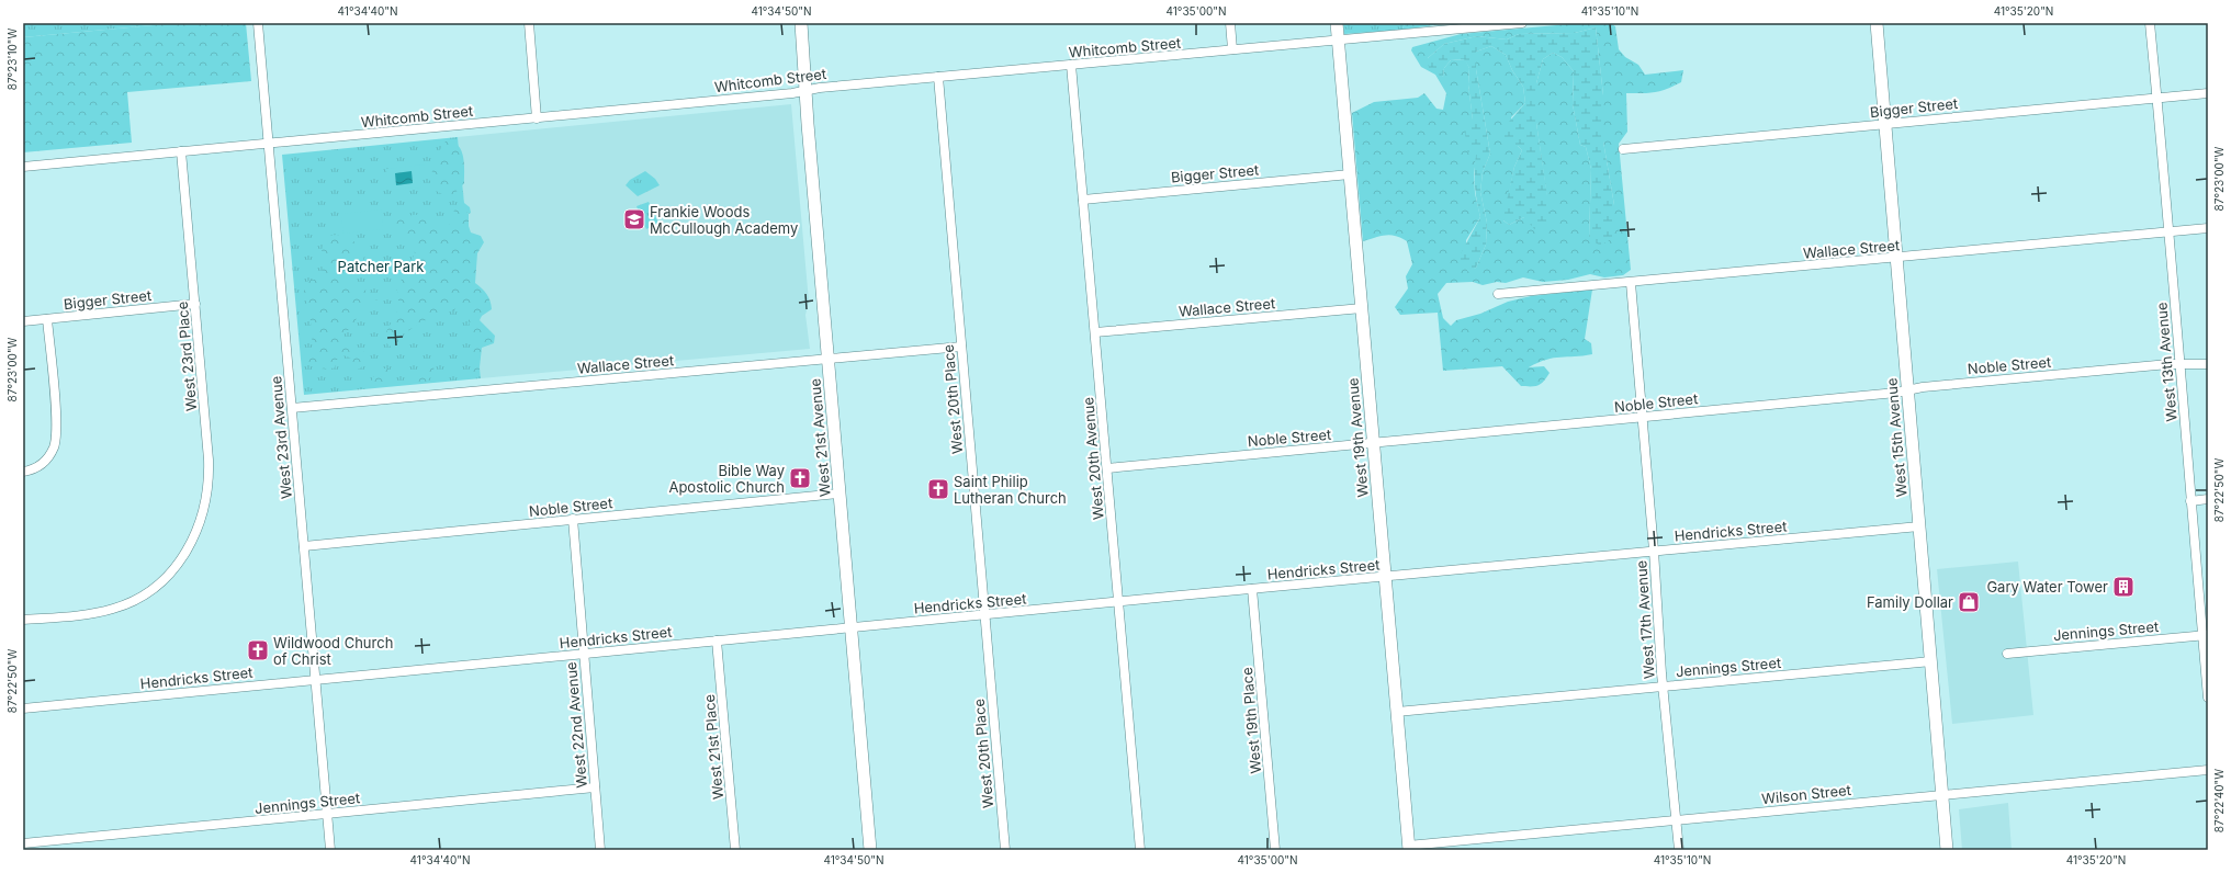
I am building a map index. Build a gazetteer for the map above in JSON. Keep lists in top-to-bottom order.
{
  "streets": {
    "street": [
      "Whitcomb Street",
      "Bigger Street",
      "Wallace Street",
      "West 23rd Place",
      "West 13th Avenue",
      "Noble Street",
      "West 20th Place",
      "West 23rd Avenue",
      "West 21st Avenue",
      "West 19th Avenue",
      "West 15th Avenue",
      "West 20th Avenue",
      "Hendricks Street",
      "West 17th Avenue",
      "Jennings Street",
      "West 19th Place",
      "West 22nd Avenue",
      "West 21st Place",
      "Wilson Street"
    ]
  },
  "crossings": [
    ["Whitcomb Street", "West 23rd Place"],
    ["Whitcomb Street", "West 20th Place"],
    ["Whitcomb Street", "West 23rd Avenue"],
    ["Whitcomb Street", "West 21st Avenue"],
    ["Whitcomb Street", "West 19th Avenue"],
    ["Whitcomb Street", "West 20th Avenue"],
    ["Bigger Street", "West 23rd Place"],
    ["Bigger Street", "West 13th Avenue"],
    ["Bigger Street", "West 19th Avenue"],
    ["Bigger Street", "West 15th Avenue"],
    ["Bigger Street", "West 20th Avenue"],
    ["Wallace Street", "West 13th Avenue"],
    ["Wallace Street", "West 20th Place"],
    ["Wallace Street", "West 23rd Avenue"],
    ["Wallace Street", "West 21st Avenue"],
    ["Wallace Street", "West 19th Avenue"],
    ["Wallace Street", "West 15th Avenue"],
    ["Wallace Street", "West 20th Avenue"],
    ["Wallace Street", "West 17th Avenue"],
    ["West 13th Avenue", "Noble Street"],
    ["West 13th Avenue", "Jennings Street"],
    ["Noble Street", "West 23rd Avenue"],
    ["Noble Street", "West 21st Avenue"],
    ["Noble Street", "West 19th Avenue"],
    ["Noble Street", "West 15th Avenue"],
    ["Noble Street", "West 20th Avenue"],
    ["Noble Street", "West 17th Avenue"],
    ["Noble Street", "West 22nd Avenue"],
    ["West 20th Place", "Hendricks Street"],
    ["West 23rd Avenue", "Hendricks Street"],
    ["West 23rd Avenue", "Jennings Street"],
    ["West 21st Avenue", "Hendricks Street"],
    ["West 19th Avenue", "Hendricks Street"],
    ["West 19th Avenue", "Jennings Street"],
    ["West 19th Avenue", "Wilson Street"],
    ["West 15th Avenue", "Hendricks Street"],
    ["West 15th Avenue", "Jennings Street"],
    ["West 15th Avenue", "Wilson Street"],
    ["West 20th Avenue", "Hendricks Street"],
    ["Hendricks Street", "West 17th Avenue"],
    ["Hendricks Street", "West 19th Place"],
    ["Hendricks Street", "West 22nd Avenue"],
    ["Hendricks Street", "West 21st Place"],
    ["West 17th Avenue", "Jennings Street"],
    ["West 17th Avenue", "Wilson Street"],
    ["Jennings Street", "West 22nd Avenue"]
  ],
  "parks": ["Patcher Park"],
  "places": {
    "school or university": ["Frankie Woods McCullough Academy"],
    "church": ["Bible Way Apostolic Church", "Saint Philip Lutheran Church", "Wildwood Church of Christ"],
    "building": ["Gary Water Tower"],
    "shop": ["Family Dollar"]
  },
  "coordinates": [
    "41°34'40\"N",
    "41°34'50\"N",
    "41°35'00\"N",
    "41°35'10\"N",
    "41°35'20\"N",
    "87°23'10\"W",
    "87°23'00\"W",
    "87°22'50\"W",
    "87°22'40\"W"
  ]
}
